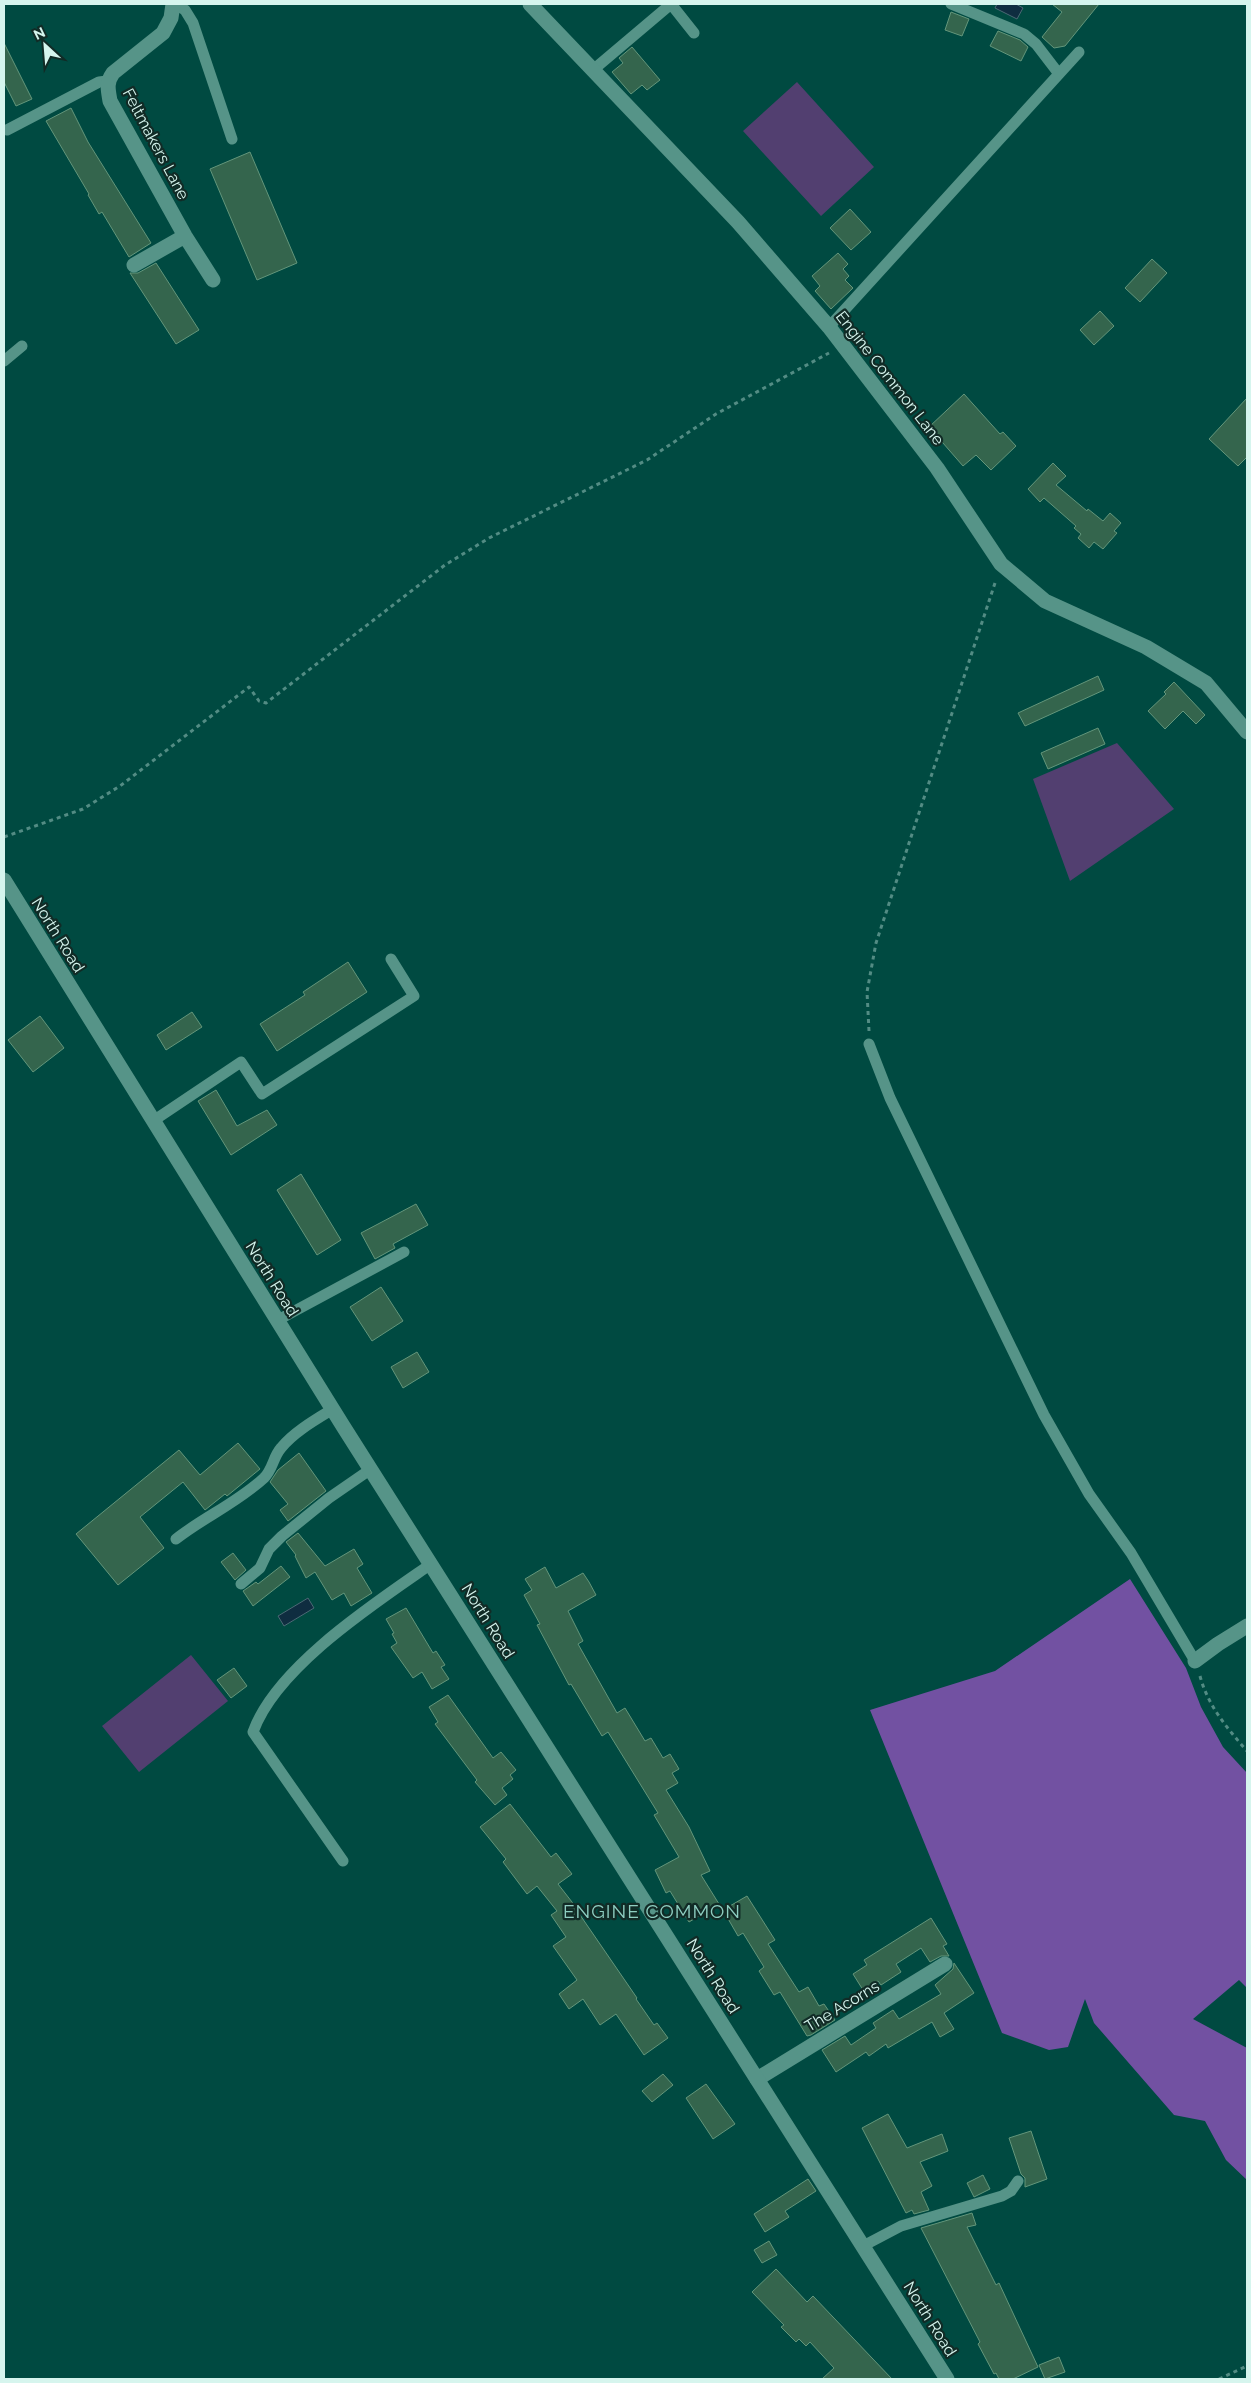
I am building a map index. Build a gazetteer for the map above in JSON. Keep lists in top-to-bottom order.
{
  "streets": {
    "street": [
      "Feltmakers Lane",
      "Engine Common Lane",
      "North Road",
      "The Acorns"
    ]
  },
  "crossings": [
    ["North Road", "The Acorns"]
  ],
  "districts": ["ENGINE COMMON"],
  "north": "top left"
}
